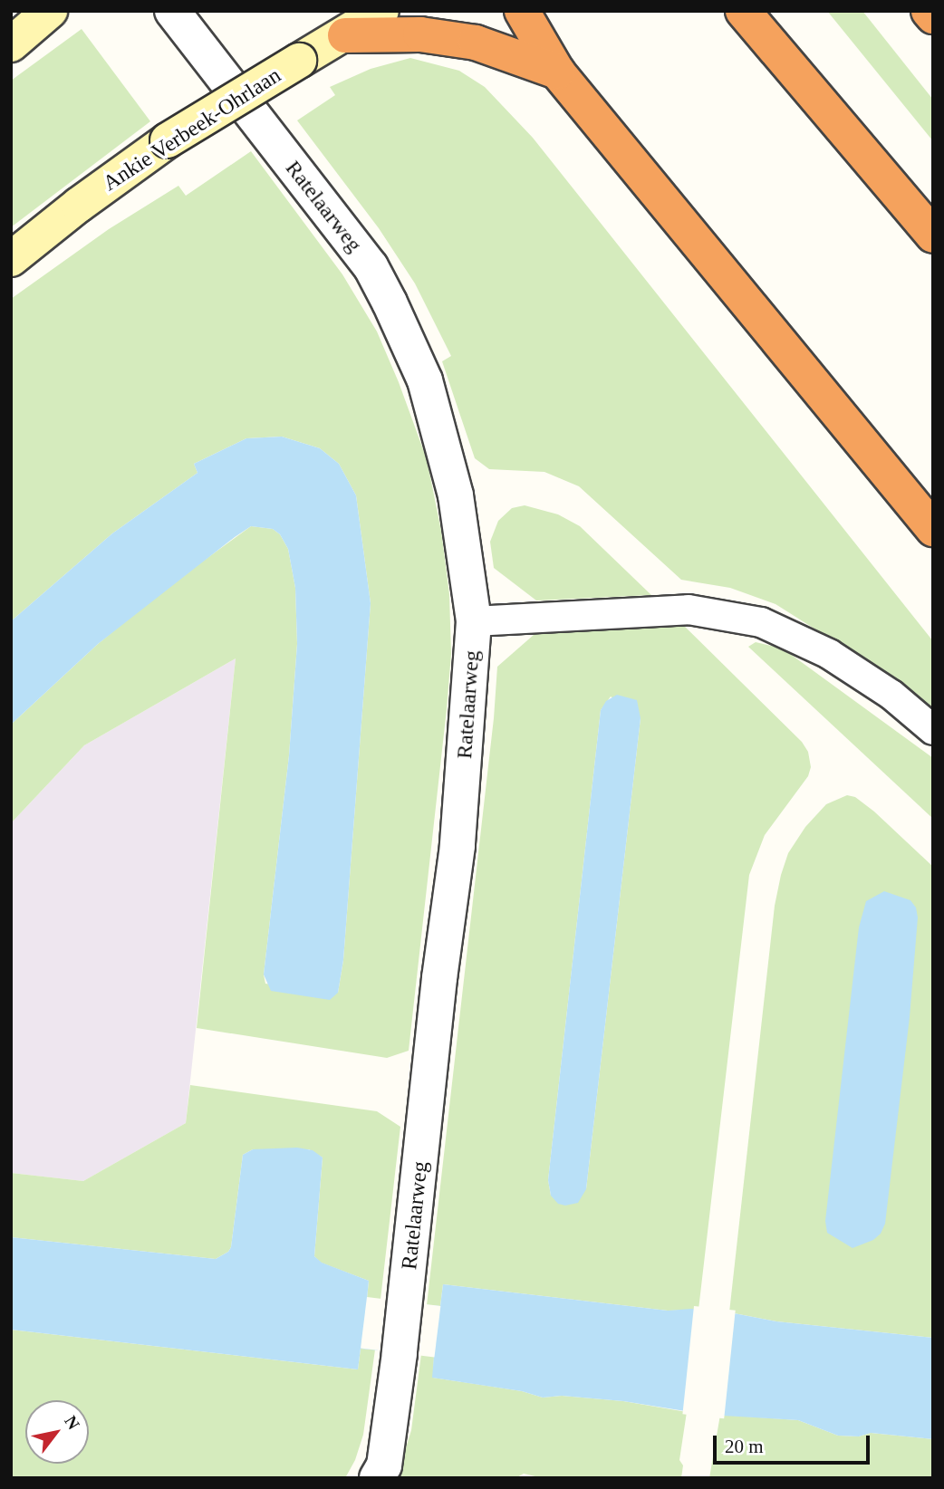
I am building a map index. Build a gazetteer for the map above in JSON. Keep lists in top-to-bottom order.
{
  "streets": {
    "main road": ["Ankie Verbeek-Ohrlaan"],
    "street": ["Ratelaarweg"]
  },
  "scale_bar": "20 m",
  "north": "top right"
}
